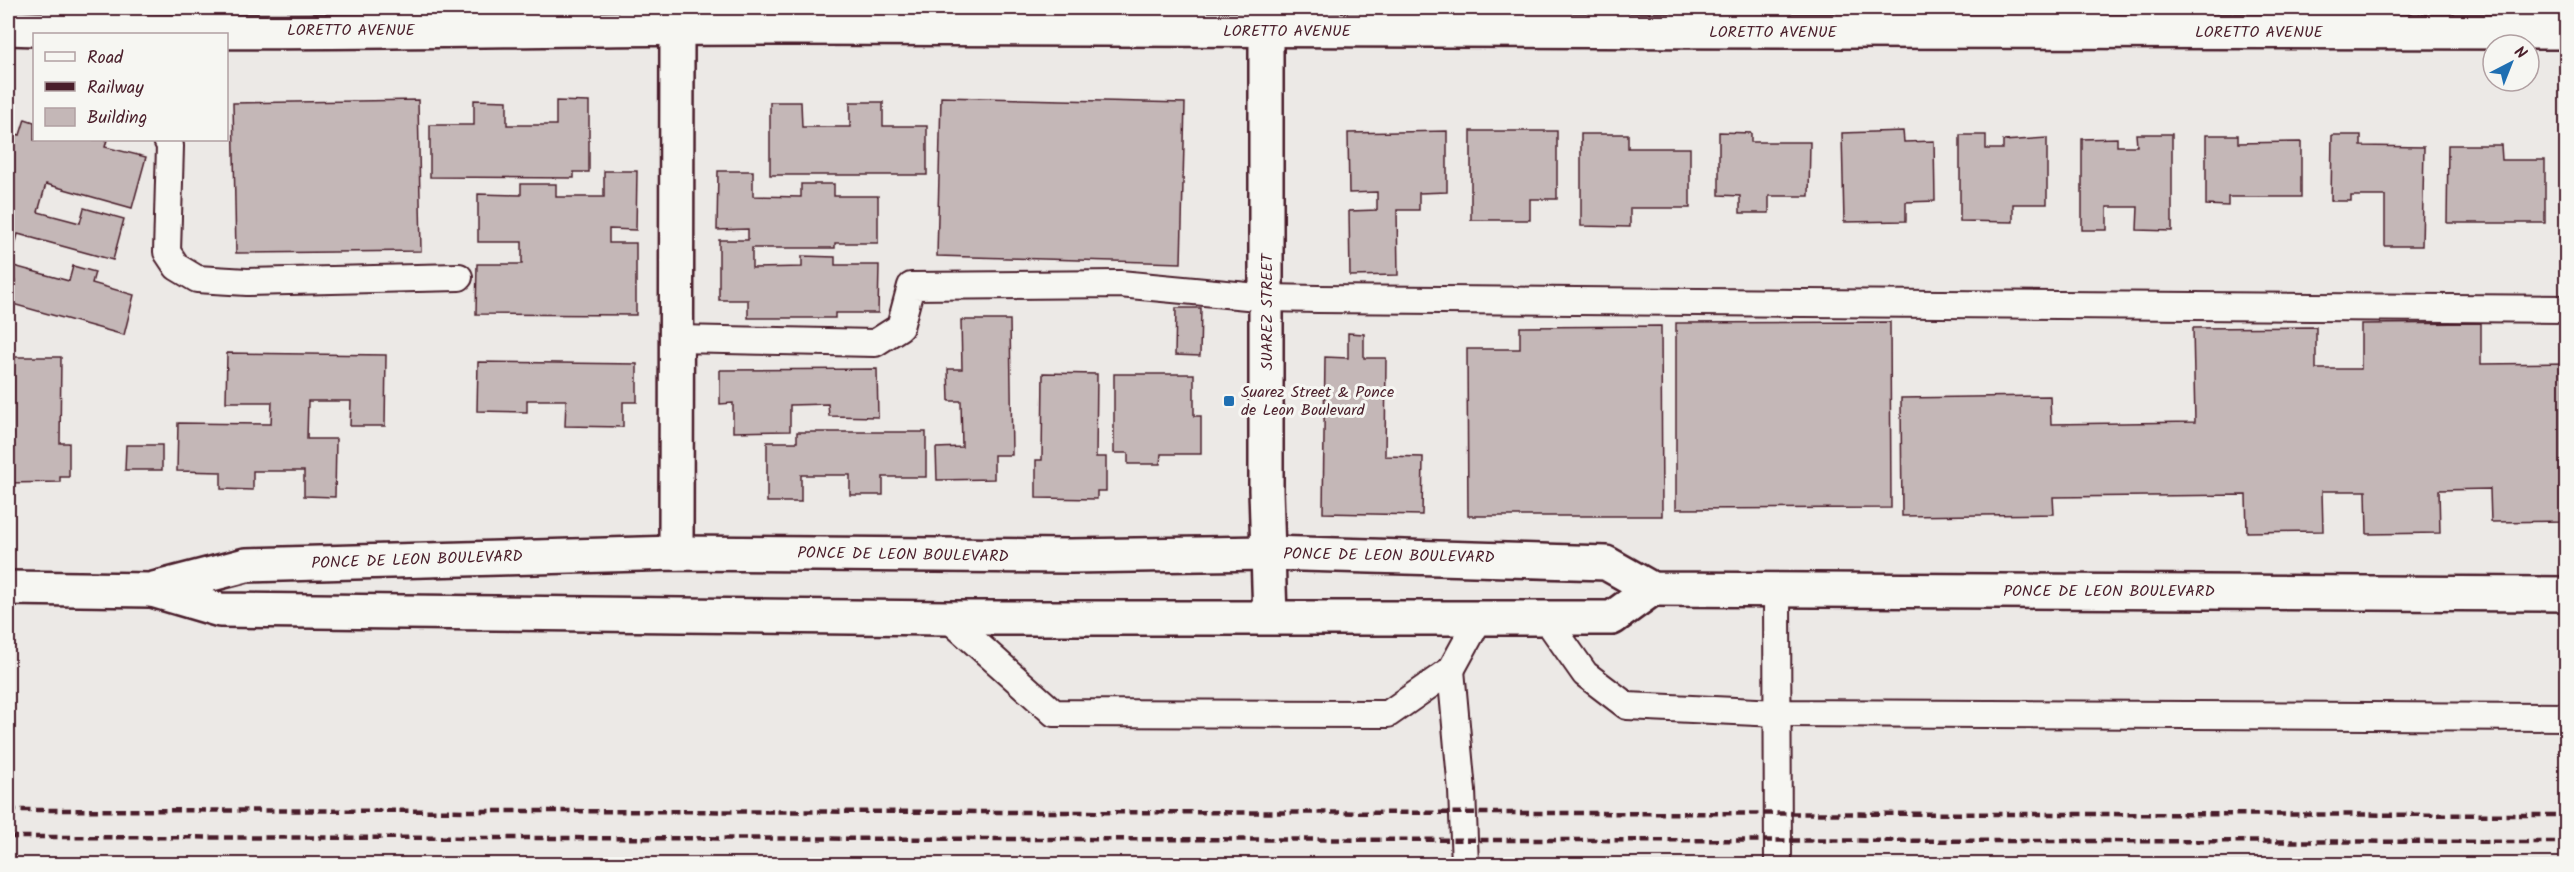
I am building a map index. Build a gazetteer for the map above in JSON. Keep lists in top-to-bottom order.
{
  "streets": {
    "street": ["LORETTO AVENUE", "SUAREZ STREET", "PONCE DE LEON BOULEVARD"]
  },
  "crossings": [
    ["LORETTO AVENUE", "SUAREZ STREET"],
    ["SUAREZ STREET", "PONCE DE LEON BOULEVARD"]
  ],
  "places": {
    "transit": ["Suarez Street & Ponce de Leon Boulevard"]
  },
  "legend": ["Road", "Railway", "Building"],
  "north": "top right"
}
